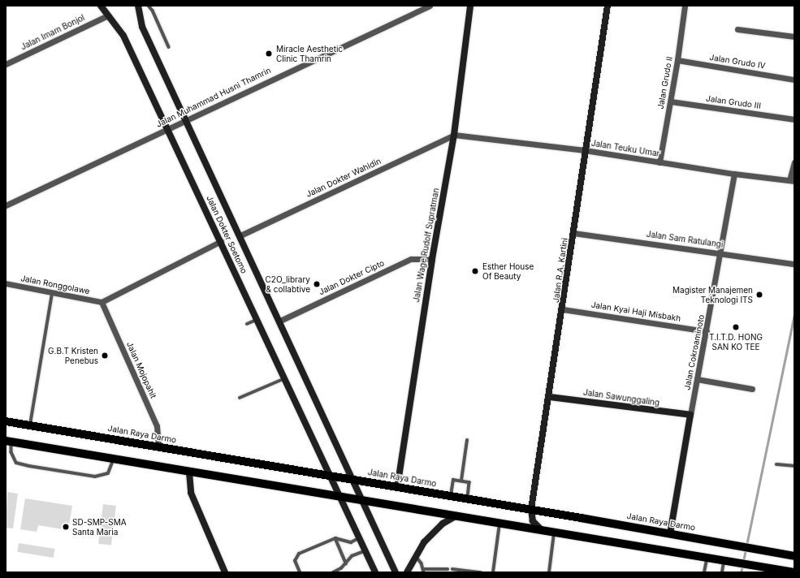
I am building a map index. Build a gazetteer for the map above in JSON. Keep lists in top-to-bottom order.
{
  "streets": {
    "main road": ["Jalan Raya Darmo"],
    "street": [
      "Jalan Imam Bonjol",
      "Jalan Grudo IV",
      "Jalan Grudo II",
      "Jalan Muhammad Husni Thamrin",
      "Jalan Grudo III",
      "Jalan Teuku Umar",
      "Jalan Dokter Wahidin",
      "Jalan Dokter Soetomo",
      "Jalan Sam Ratulangi",
      "Jalan Wage Rudolf Supratman",
      "Jalan R.A. Kartini",
      "Jalan Dokter Cipto",
      "Jalan Ronggolawe",
      "Jalan Kyai Haji Misbakh",
      "Jalan Cokroaminoto",
      "Jalan Mojopahit",
      "Jalan Sawunggaling"
    ]
  },
  "crossings": [
    ["Jalan Imam Bonjol", "Jalan Dokter Soetomo"],
    ["Jalan Grudo IV", "Jalan Grudo II"],
    ["Jalan Grudo II", "Jalan Grudo III"],
    ["Jalan Grudo II", "Jalan Teuku Umar"],
    ["Jalan Muhammad Husni Thamrin", "Jalan Dokter Soetomo"],
    ["Jalan Teuku Umar", "Jalan Dokter Wahidin"],
    ["Jalan Teuku Umar", "Jalan Wage Rudolf Supratman"],
    ["Jalan Teuku Umar", "Jalan R.A. Kartini"],
    ["Jalan Teuku Umar", "Jalan Cokroaminoto"],
    ["Jalan Dokter Wahidin", "Jalan Dokter Soetomo"],
    ["Jalan Dokter Wahidin", "Jalan Wage Rudolf Supratman"],
    ["Jalan Dokter Soetomo", "Jalan Dokter Cipto"],
    ["Jalan Dokter Soetomo", "Jalan Raya Darmo"],
    ["Jalan Sam Ratulangi", "Jalan R.A. Kartini"],
    ["Jalan Sam Ratulangi", "Jalan Cokroaminoto"],
    ["Jalan Wage Rudolf Supratman", "Jalan Dokter Cipto"],
    ["Jalan Wage Rudolf Supratman", "Jalan Raya Darmo"],
    ["Jalan R.A. Kartini", "Jalan Kyai Haji Misbakh"],
    ["Jalan R.A. Kartini", "Jalan Sawunggaling"],
    ["Jalan R.A. Kartini", "Jalan Raya Darmo"],
    ["Jalan Ronggolawe", "Jalan Mojopahit"],
    ["Jalan Kyai Haji Misbakh", "Jalan Cokroaminoto"],
    ["Jalan Cokroaminoto", "Jalan Sawunggaling"],
    ["Jalan Cokroaminoto", "Jalan Raya Darmo"],
    ["Jalan Mojopahit", "Jalan Raya Darmo"]
  ],
  "places": [
    "Miracle Aesthetic Clinic Thamrin",
    "Esther House Of Beauty",
    "C2O_library & collabtive",
    "Magister Manajemen Teknologi ITS",
    "T.I.T.D. HONG SAN KO TEE",
    "G.B.T Kristen Penebus",
    "SD-SMP-SMA Santa Maria"
  ]
}
